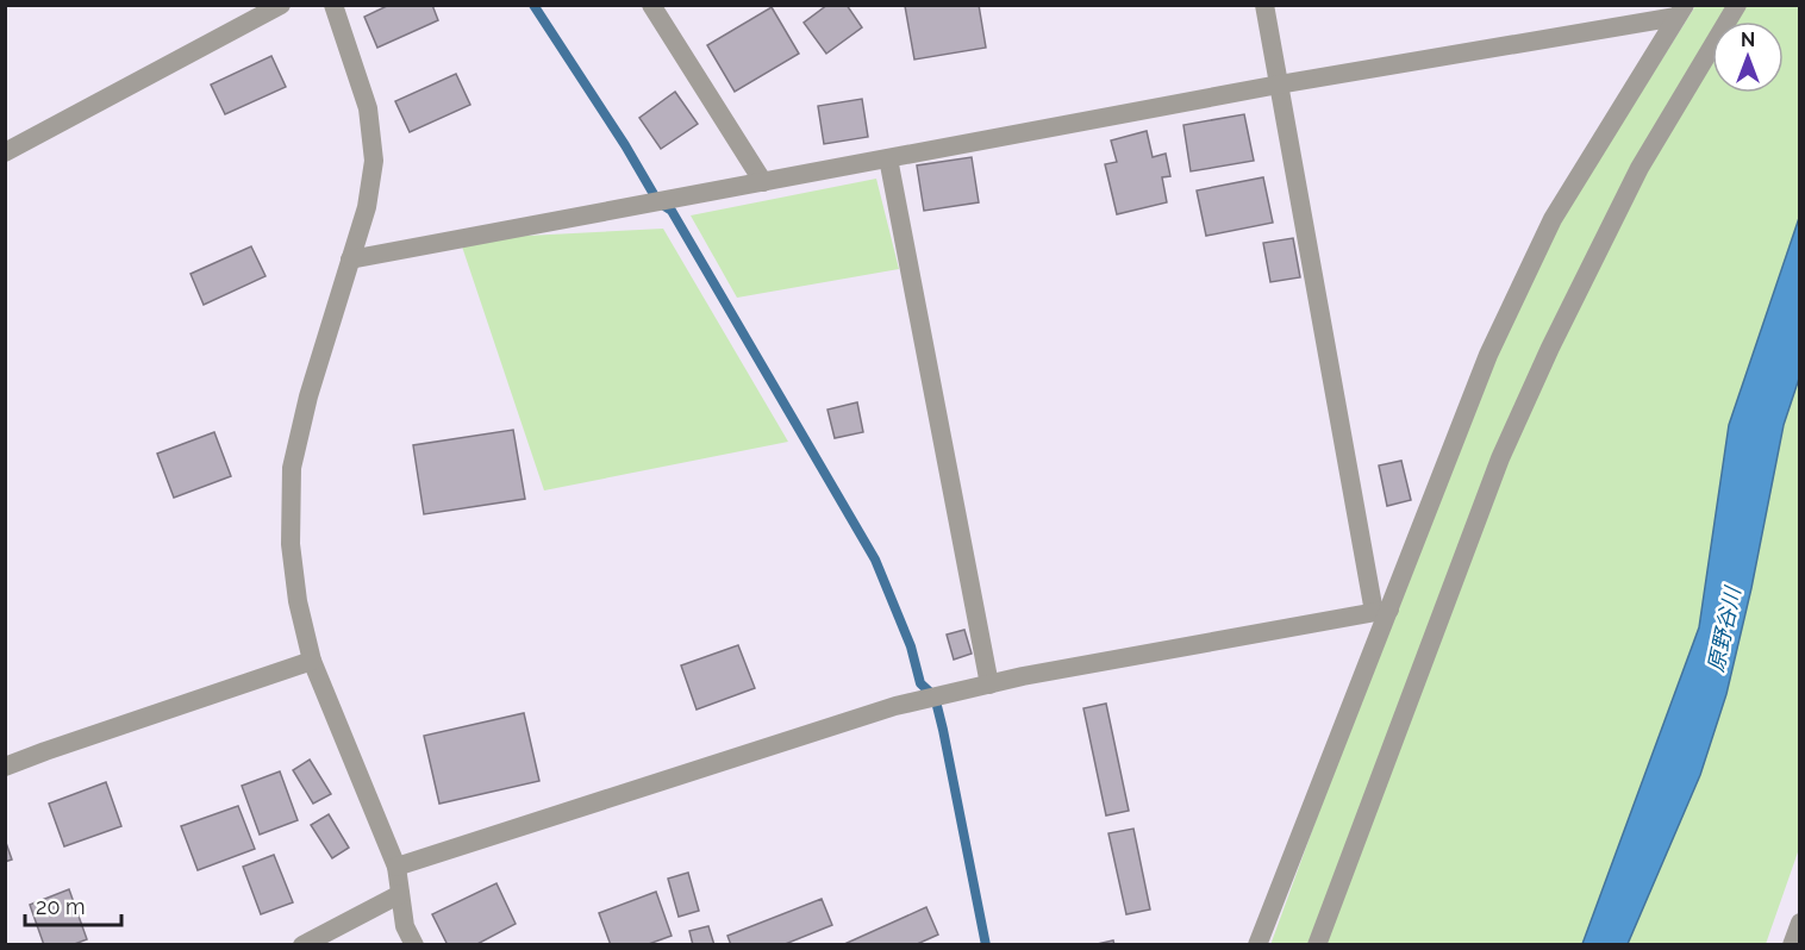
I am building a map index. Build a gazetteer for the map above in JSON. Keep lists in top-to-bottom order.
{
  "water": ["原野谷川"],
  "scale_bar": "20 m",
  "north": "top"
}
